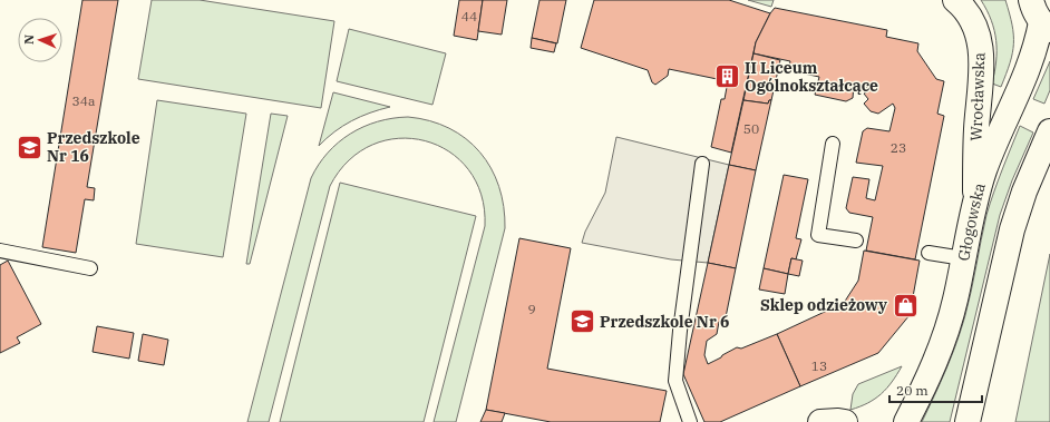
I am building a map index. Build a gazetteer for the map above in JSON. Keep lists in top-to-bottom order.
{
  "streets": {
    "main road": ["Wrocławska", "Głogowska"]
  },
  "crossings": [
    ["Wrocławska", "Głogowska"]
  ],
  "places": {
    "building": ["II Liceum Ogólnokształcące"],
    "school or university": ["Przedszkole Nr 16", "Przedszkole Nr 6"],
    "shop": ["Sklep odzieżowy"]
  },
  "house_numbers": [
    "44",
    "34a",
    "50",
    "23",
    "9",
    "13"
  ],
  "scale_bar": "20 m",
  "north": "left"
}
